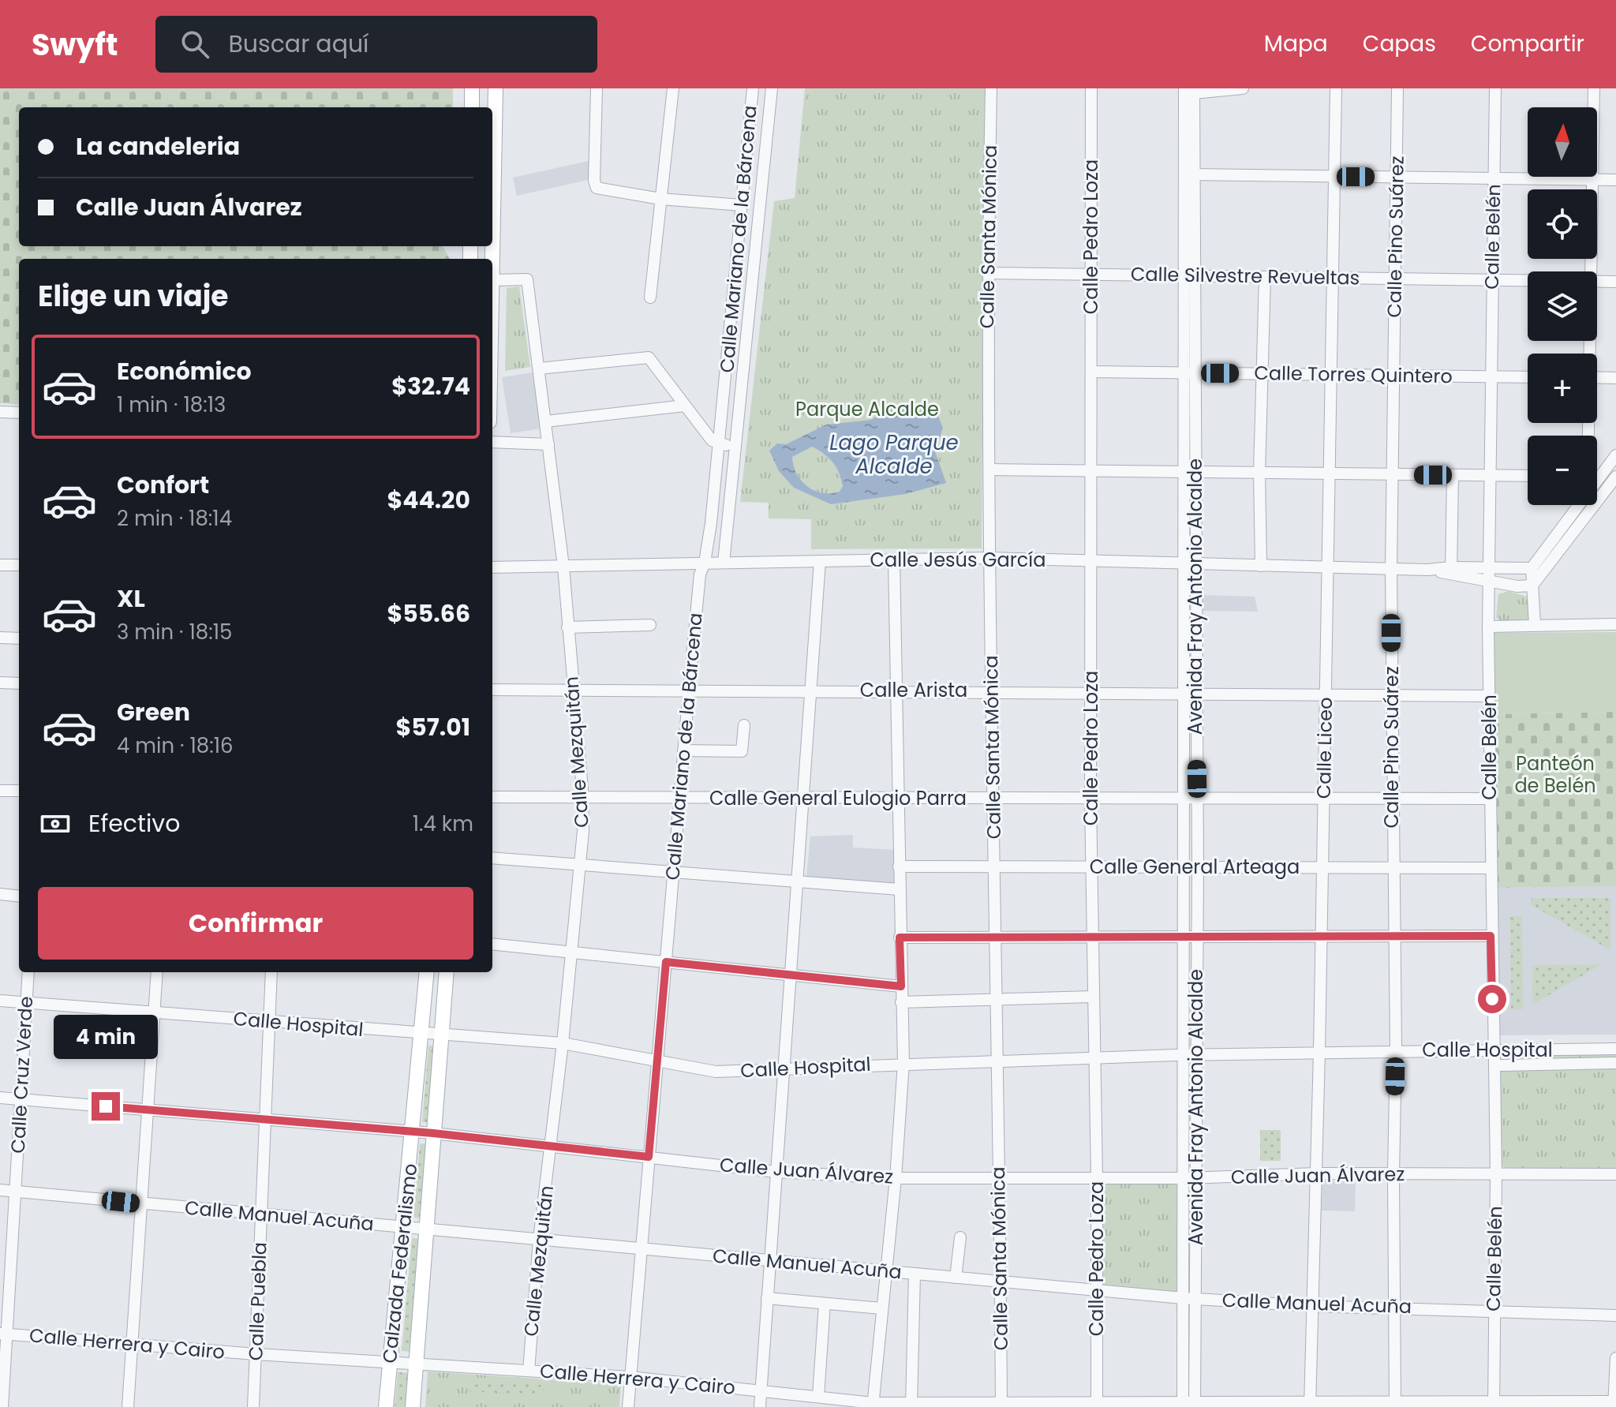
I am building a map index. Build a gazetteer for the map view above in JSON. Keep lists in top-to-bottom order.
{
  "streets": {
    "main road": ["Calzada Federalismo"],
    "street": [
      "Calle Santa Mónica",
      "Calle Pedro Loza",
      "Calle Pino Suárez",
      "Calle Belén",
      "Calle Mariano de la Bárcena",
      "Calle Silvestre Revueltas",
      "Calle Torres Quintero",
      "Calle Jesús García",
      "Avenida Fray Antonio Alcalde",
      "Calle Arista",
      "Calle Liceo",
      "Calle Mezquitán",
      "Calle General Eulogio Parra",
      "Calle General Arteaga",
      "Calle Hospital",
      "Calle Cruz Verde",
      "Calle Juan Álvarez",
      "Calle Manuel Acuña",
      "Calle Puebla",
      "Calle Herrera y Cairo"
    ]
  },
  "crossings": [
    ["Calle Santa Mónica", "Calle Silvestre Revueltas"],
    ["Calle Santa Mónica", "Calle Jesús García"],
    ["Calle Santa Mónica", "Calle Arista"],
    ["Calle Santa Mónica", "Calle General Eulogio Parra"],
    ["Calle Santa Mónica", "Calle General Arteaga"],
    ["Calle Santa Mónica", "Calle Hospital"],
    ["Calle Santa Mónica", "Calle Juan Álvarez"],
    ["Calle Santa Mónica", "Calle Manuel Acuña"],
    ["Calle Santa Mónica", "Calle Herrera y Cairo"],
    ["Calle Pedro Loza", "Calle Silvestre Revueltas"],
    ["Calle Pedro Loza", "Calle Torres Quintero"],
    ["Calle Pedro Loza", "Calle Jesús García"],
    ["Calle Pedro Loza", "Calle Arista"],
    ["Calle Pedro Loza", "Calle General Eulogio Parra"],
    ["Calle Pedro Loza", "Calle General Arteaga"],
    ["Calle Pedro Loza", "Calle Hospital"],
    ["Calle Pedro Loza", "Calle Juan Álvarez"],
    ["Calle Pedro Loza", "Calle Manuel Acuña"],
    ["Calle Pedro Loza", "Calle Herrera y Cairo"],
    ["Calle Pino Suárez", "Calle Silvestre Revueltas"],
    ["Calle Pino Suárez", "Calle Torres Quintero"],
    ["Calle Pino Suárez", "Calle Jesús García"],
    ["Calle Pino Suárez", "Calle Arista"],
    ["Calle Pino Suárez", "Calle General Eulogio Parra"],
    ["Calle Pino Suárez", "Calle General Arteaga"],
    ["Calle Pino Suárez", "Calle Hospital"],
    ["Calle Pino Suárez", "Calle Juan Álvarez"],
    ["Calle Pino Suárez", "Calle Manuel Acuña"],
    ["Calle Pino Suárez", "Calle Herrera y Cairo"],
    ["Calle Belén", "Calle Silvestre Revueltas"],
    ["Calle Belén", "Calle Torres Quintero"],
    ["Calle Belén", "Calle Jesús García"],
    ["Calle Belén", "Calle Arista"],
    ["Calle Belén", "Calle General Eulogio Parra"],
    ["Calle Belén", "Calle General Arteaga"],
    ["Calle Belén", "Calle Hospital"],
    ["Calle Belén", "Calle Juan Álvarez"],
    ["Calle Belén", "Calle Manuel Acuña"],
    ["Calle Belén", "Calle Herrera y Cairo"],
    ["Calle Mariano de la Bárcena", "Calle Jesús García"],
    ["Calle Mariano de la Bárcena", "Calle Arista"],
    ["Calle Mariano de la Bárcena", "Calle General Eulogio Parra"],
    ["Calle Mariano de la Bárcena", "Calle Hospital"],
    ["Calle Mariano de la Bárcena", "Calle Juan Álvarez"],
    ["Calle Mariano de la Bárcena", "Calle Manuel Acuña"],
    ["Calle Mariano de la Bárcena", "Calle Herrera y Cairo"],
    ["Calle Silvestre Revueltas", "Avenida Fray Antonio Alcalde"],
    ["Calle Silvestre Revueltas", "Calle Liceo"],
    ["Calle Torres Quintero", "Avenida Fray Antonio Alcalde"],
    ["Calle Torres Quintero", "Calle Liceo"],
    ["Calle Jesús García", "Avenida Fray Antonio Alcalde"],
    ["Calle Jesús García", "Calle Liceo"],
    ["Calle Jesús García", "Calle Mezquitán"],
    ["Avenida Fray Antonio Alcalde", "Calle Arista"],
    ["Avenida Fray Antonio Alcalde", "Calle General Eulogio Parra"],
    ["Avenida Fray Antonio Alcalde", "Calle General Arteaga"],
    ["Avenida Fray Antonio Alcalde", "Calle Hospital"],
    ["Avenida Fray Antonio Alcalde", "Calle Juan Álvarez"],
    ["Avenida Fray Antonio Alcalde", "Calle Manuel Acuña"],
    ["Avenida Fray Antonio Alcalde", "Calle Herrera y Cairo"],
    ["Calle Arista", "Calle Liceo"],
    ["Calle Arista", "Calle Mezquitán"],
    ["Calle Liceo", "Calle General Eulogio Parra"],
    ["Calle Liceo", "Calle General Arteaga"],
    ["Calle Liceo", "Calle Hospital"],
    ["Calle Liceo", "Calle Juan Álvarez"],
    ["Calle Liceo", "Calle Manuel Acuña"],
    ["Calle Liceo", "Calle Herrera y Cairo"],
    ["Calle Mezquitán", "Calle General Eulogio Parra"],
    ["Calle Mezquitán", "Calle Hospital"],
    ["Calle Mezquitán", "Calle Juan Álvarez"],
    ["Calle Mezquitán", "Calle Manuel Acuña"],
    ["Calle Mezquitán", "Calle Herrera y Cairo"],
    ["Calle Hospital", "Calle Cruz Verde"],
    ["Calle Hospital", "Calzada Federalismo"],
    ["Calle Hospital", "Calle Puebla"],
    ["Calle Cruz Verde", "Calle Juan Álvarez"],
    ["Calle Cruz Verde", "Calle Manuel Acuña"],
    ["Calle Cruz Verde", "Calle Herrera y Cairo"],
    ["Calle Juan Álvarez", "Calzada Federalismo"],
    ["Calle Juan Álvarez", "Calle Puebla"],
    ["Calle Manuel Acuña", "Calzada Federalismo"],
    ["Calle Manuel Acuña", "Calle Puebla"],
    ["Calzada Federalismo", "Calle Herrera y Cairo"],
    ["Calle Puebla", "Calle Herrera y Cairo"]
  ],
  "water": ["Lago Parque Alcalde"],
  "parks": ["Parque Alcalde", "Panteón de Belén"],
  "north": "top",
  "page": {
    "header": "Swyft",
    "search": "Buscar aquí",
    "nav": ["Mapa", "Capas", "Compartir"],
    "map_buttons": ["+", "−"],
    "banner": ["La candeleria", "Calle Juan Álvarez"],
    "heading": "Elige un viaje",
    "list": [
      {
        "name": "Económico",
        "note": "1 min · 18:13",
        "value": "$32.74"
      },
      {
        "name": "Confort",
        "note": "2 min · 18:14",
        "value": "$44.20"
      },
      {
        "name": "XL",
        "note": "3 min · 18:15",
        "value": "$55.66"
      },
      {
        "name": "Green",
        "note": "4 min · 18:16",
        "value": "$57.01"
      }
    ],
    "pay": ["Efectivo", "1.4 km"],
    "buttons": "Confirmar",
    "bubble": "4 min"
  }
}
